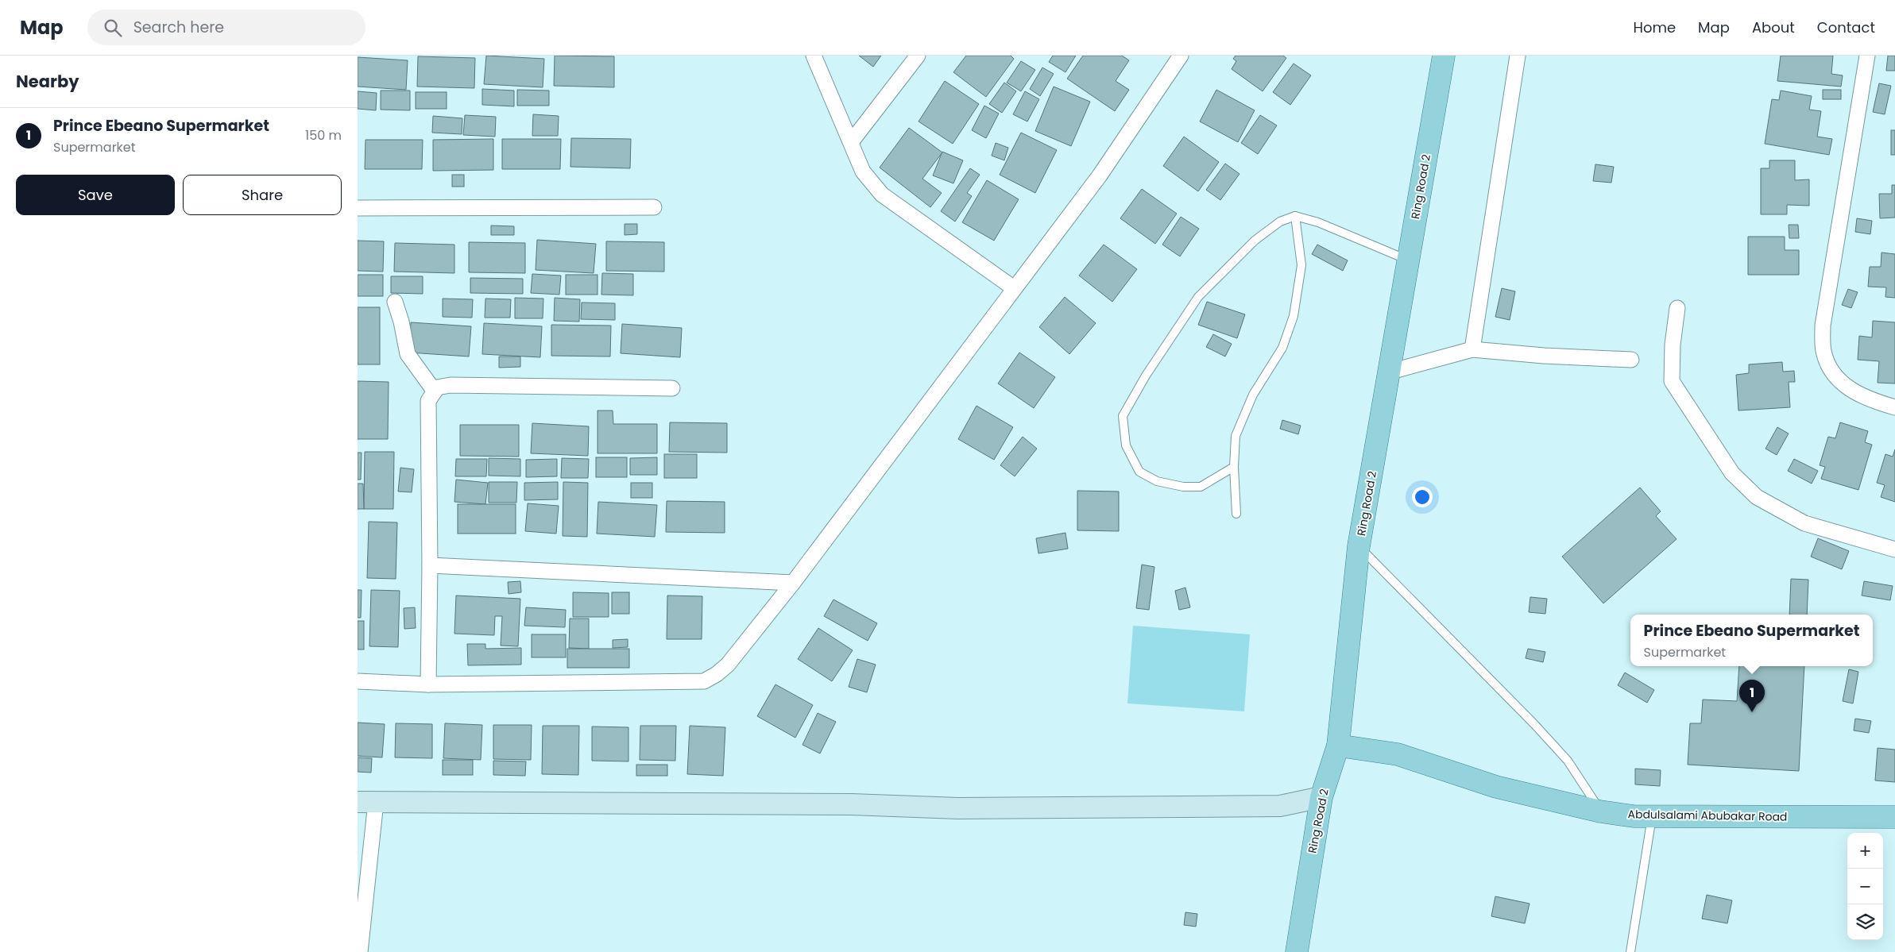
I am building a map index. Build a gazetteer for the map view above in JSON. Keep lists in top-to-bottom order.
{
  "streets": {
    "main road": ["Ring Road 2", "Abdulsalami Abubakar Road"]
  },
  "crossings": [
    ["Ring Road 2", "Abdulsalami Abubakar Road"]
  ],
  "page": {
    "header": "Map",
    "search": "Search here",
    "nav": [
      "Home",
      "Map",
      "About",
      "Contact"
    ],
    "heading": "Nearby",
    "list": [
      {
        "mark": "1",
        "name": "Prince Ebeano Supermarket",
        "note": "Supermarket",
        "value": "150 m"
      }
    ],
    "buttons": ["Save", "Share"],
    "popup": ["Prince Ebeano Supermarket", "Supermarket"],
    "pins": "1",
    "map_buttons": ["+", "−"]
  }
}
